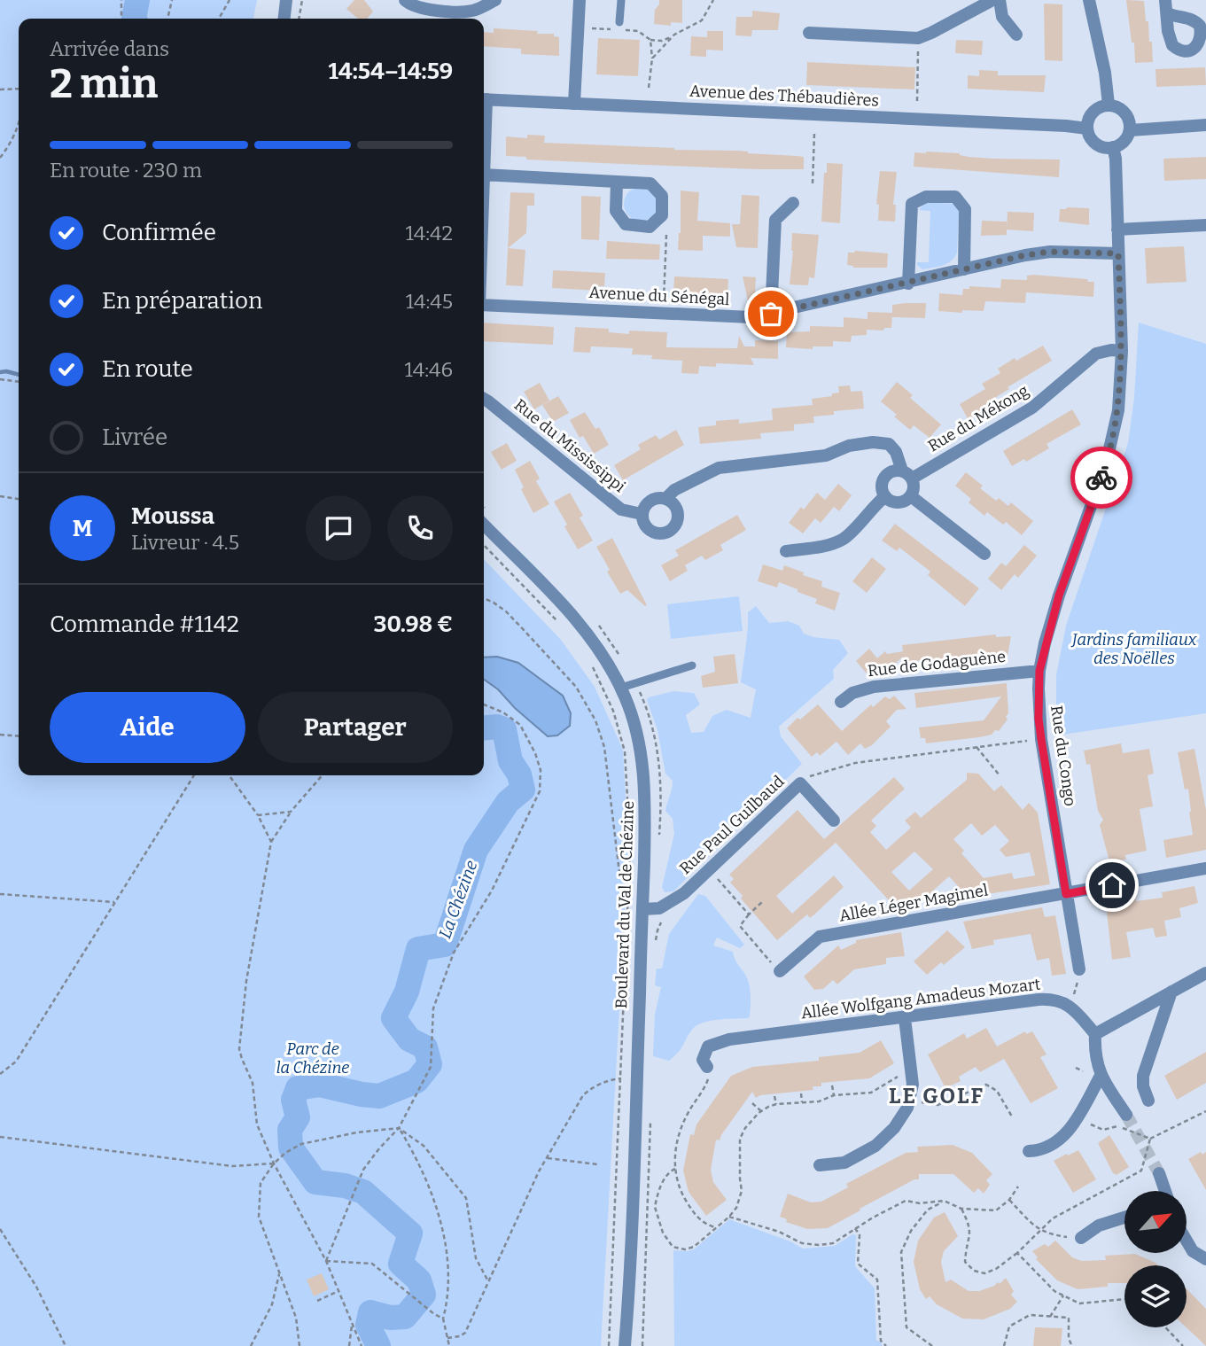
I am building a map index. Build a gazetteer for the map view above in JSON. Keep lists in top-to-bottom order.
{
  "streets": {
    "street": [
      "Avenue des Thébaudières",
      "Avenue du Sénégal",
      "Rue du Mékong",
      "Rue du Mississippi",
      "Rue de Godaguène",
      "Rue du Congo",
      "Rue Paul Guilbaud",
      "Allée Léger Magimel",
      "Boulevard du Val de Chézine",
      "Allée Wolfgang Amadeus Mozart"
    ]
  },
  "crossings": [
    ["Avenue des Thébaudières", "Rue du Congo"],
    ["Avenue du Sénégal", "Rue du Congo"],
    ["Rue du Mékong", "Rue du Congo"],
    ["Rue de Godaguène", "Rue du Congo"],
    ["Rue du Congo", "Allée Léger Magimel"],
    ["Rue Paul Guilbaud", "Boulevard du Val de Chézine"]
  ],
  "districts": ["LE GOLF"],
  "water": ["La Chézine"],
  "parks": ["Jardins familiaux des Noëlles", "Parc de la Chézine"],
  "north": "top right",
  "page": {
    "heading": ["2 min", "Arrivée dans", "14:54–14:59"],
    "panel": [
      "Moussa",
      "Livreur · 4.5",
      "Commande #1142",
      "30.98 €"
    ],
    "bar": "En route · 230 m",
    "list": [
      ["Confirmée", "14:42"],
      ["En préparation", "14:45"],
      ["En route", "14:46"],
      "Livrée"
    ],
    "round": "M",
    "buttons": ["Aide", "Partager"]
  }
}
